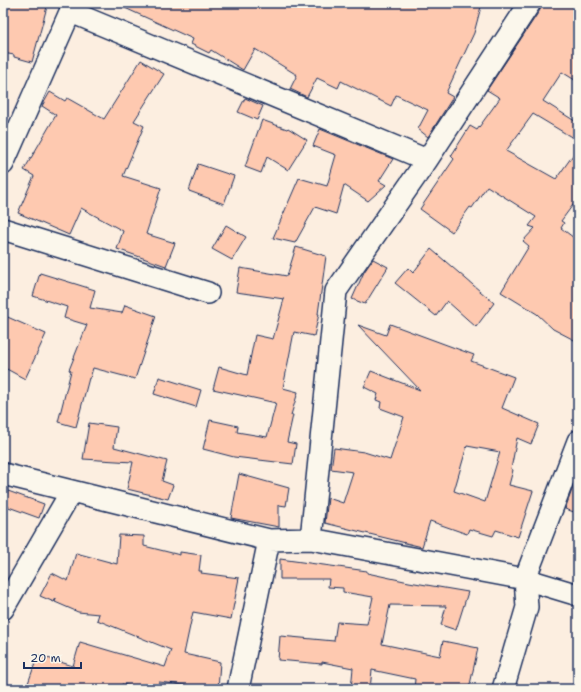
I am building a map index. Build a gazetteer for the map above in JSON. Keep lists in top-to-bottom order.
{
  "scale_bar": "20 m"
}
